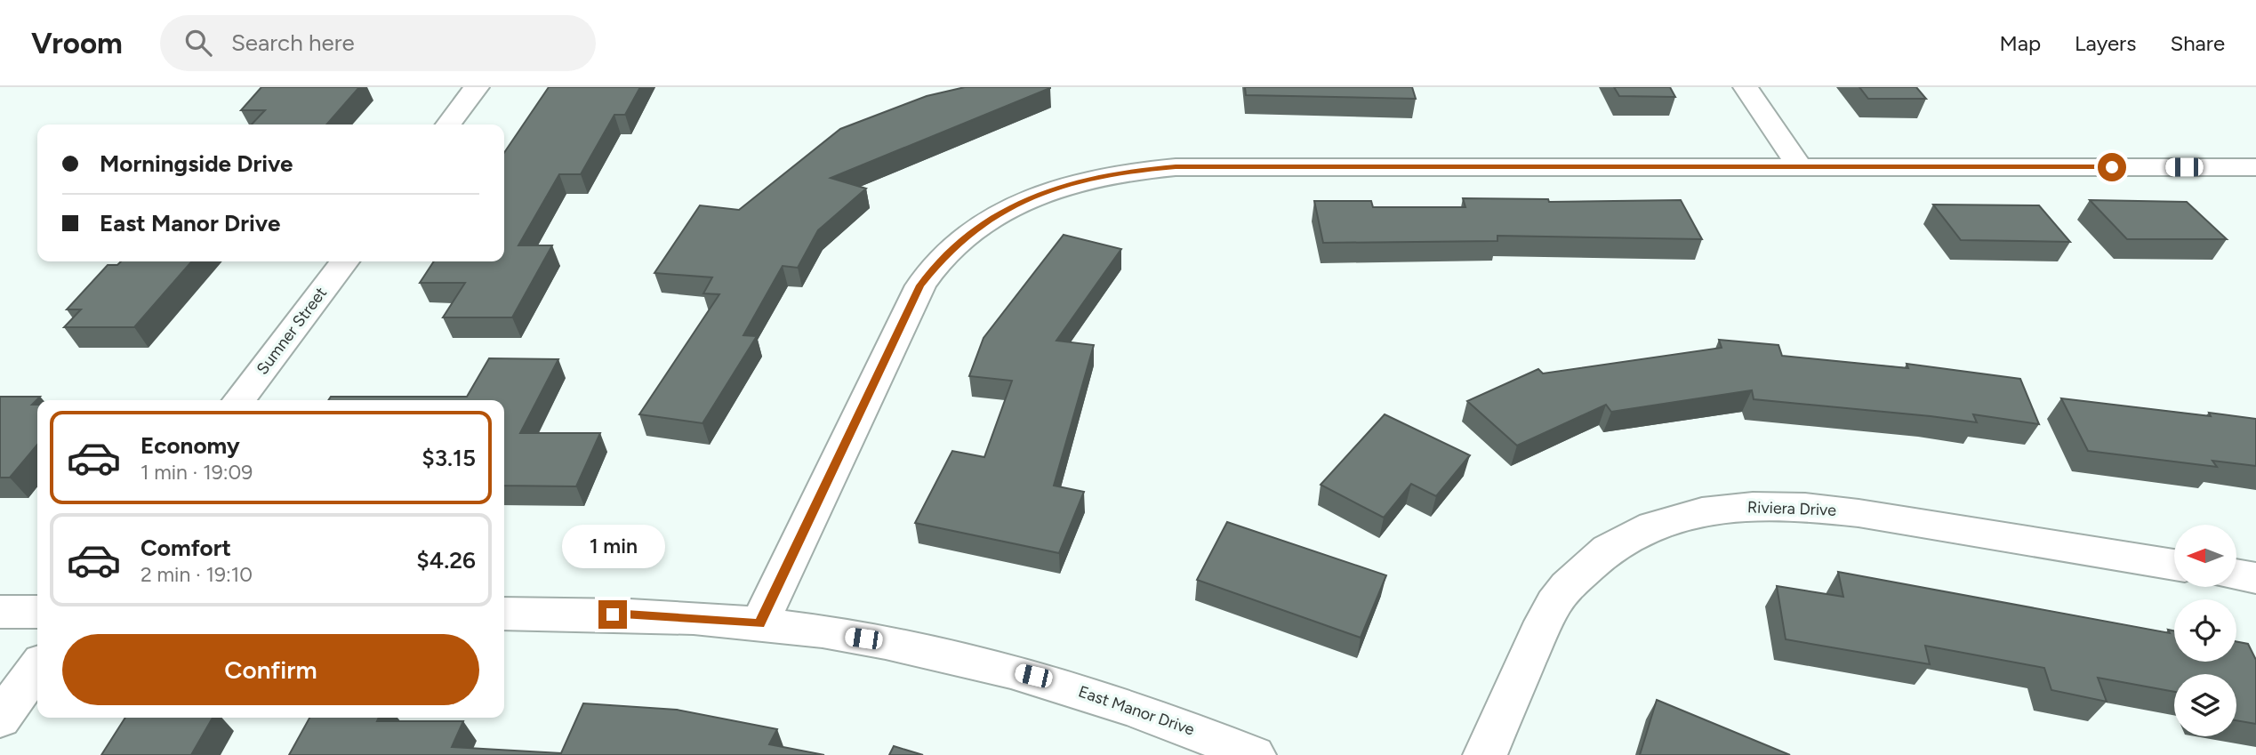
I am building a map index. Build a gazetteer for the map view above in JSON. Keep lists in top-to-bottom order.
{
  "streets": {
    "street": ["Sumner Street", "Riviera Drive", "East Manor Drive"]
  },
  "north": "left",
  "page": {
    "header": "Vroom",
    "search": "Search here",
    "nav": ["Map", "Layers", "Share"],
    "banner": ["Morningside Drive", "East Manor Drive"],
    "list": [
      {
        "name": "Economy",
        "note": "1 min · 19:09",
        "value": "$3.15"
      },
      {
        "name": "Comfort",
        "note": "2 min · 19:10",
        "value": "$4.26"
      }
    ],
    "bubble": "1 min",
    "buttons": "Confirm"
  }
}
